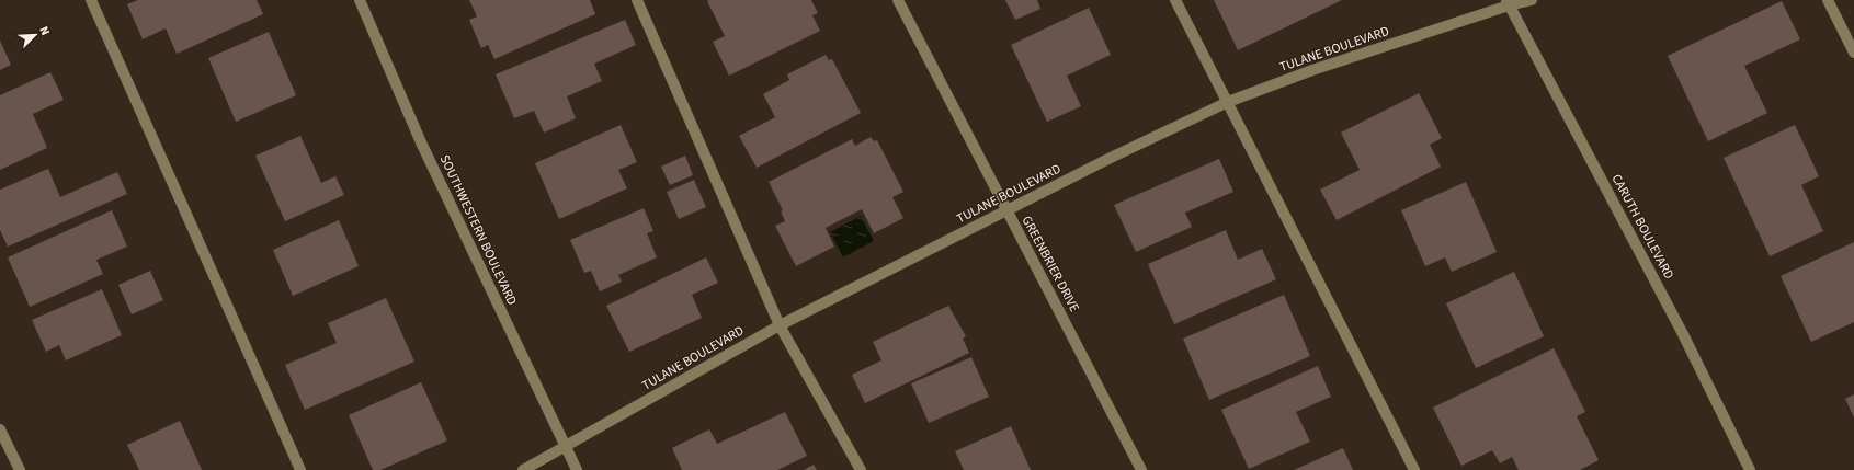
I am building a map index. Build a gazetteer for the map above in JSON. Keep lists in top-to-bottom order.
{
  "streets": {
    "street": [
      "TULANE BOULEVARD",
      "CARUTH BOULEVARD",
      "SOUTHWESTERN BOULEVARD",
      "GREENBRIER DRIVE"
    ]
  },
  "crossings": [
    ["TULANE BOULEVARD", "CARUTH BOULEVARD"],
    ["TULANE BOULEVARD", "SOUTHWESTERN BOULEVARD"],
    ["TULANE BOULEVARD", "GREENBRIER DRIVE"]
  ],
  "north": "top right"
}
